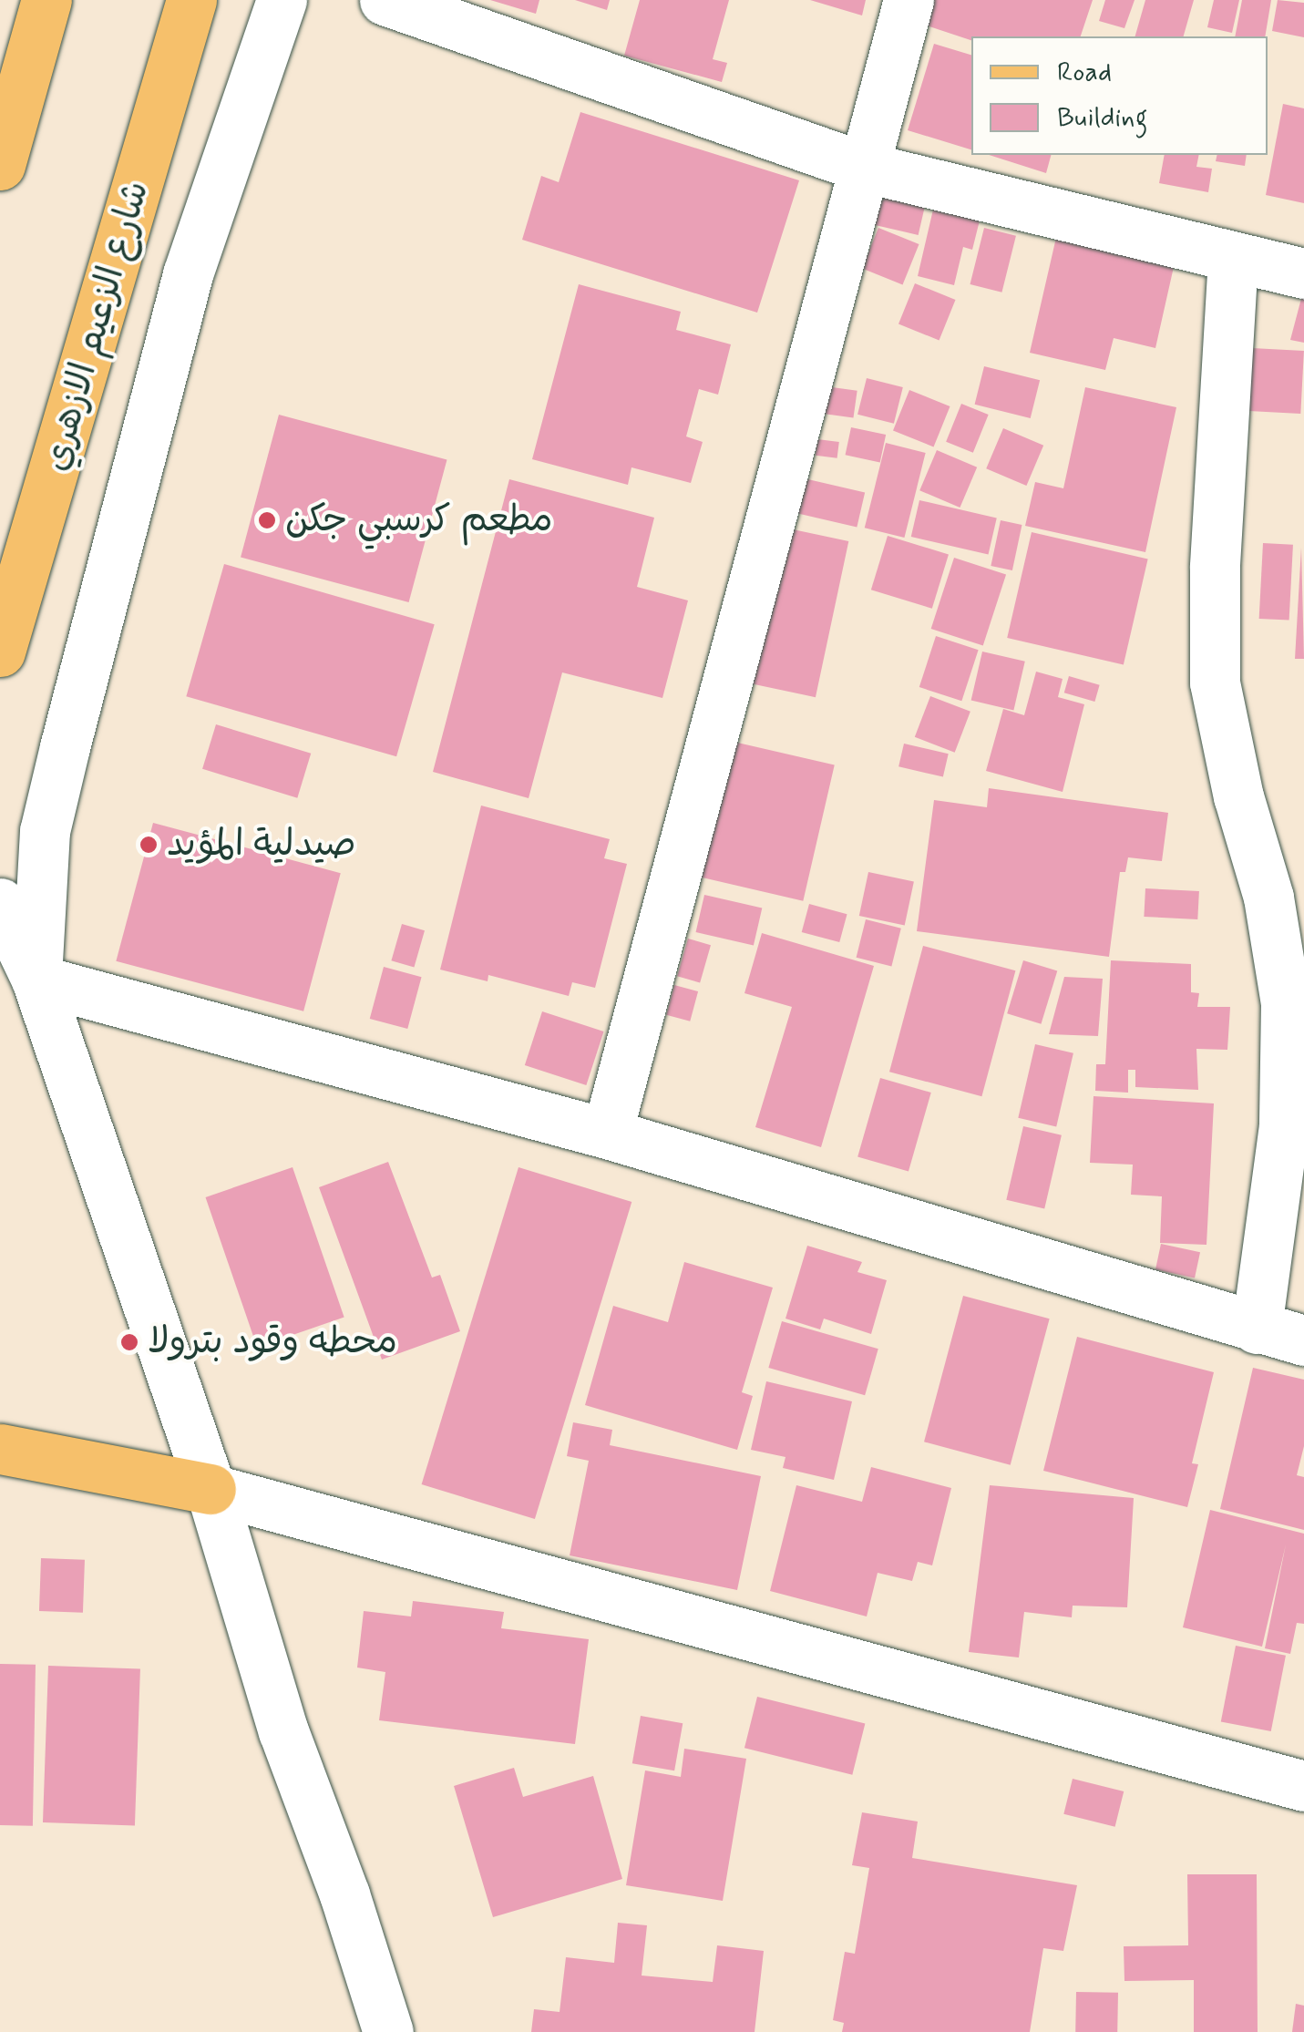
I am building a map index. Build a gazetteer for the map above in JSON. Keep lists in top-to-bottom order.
{
  "streets": {
    "main road": ["شارع الزعيم الازهري"]
  },
  "places": ["مطعم كرسبي جكن", "صيدلية المؤيد", "محطه وقود بترولا"],
  "legend": ["Road", "Building"]
}
